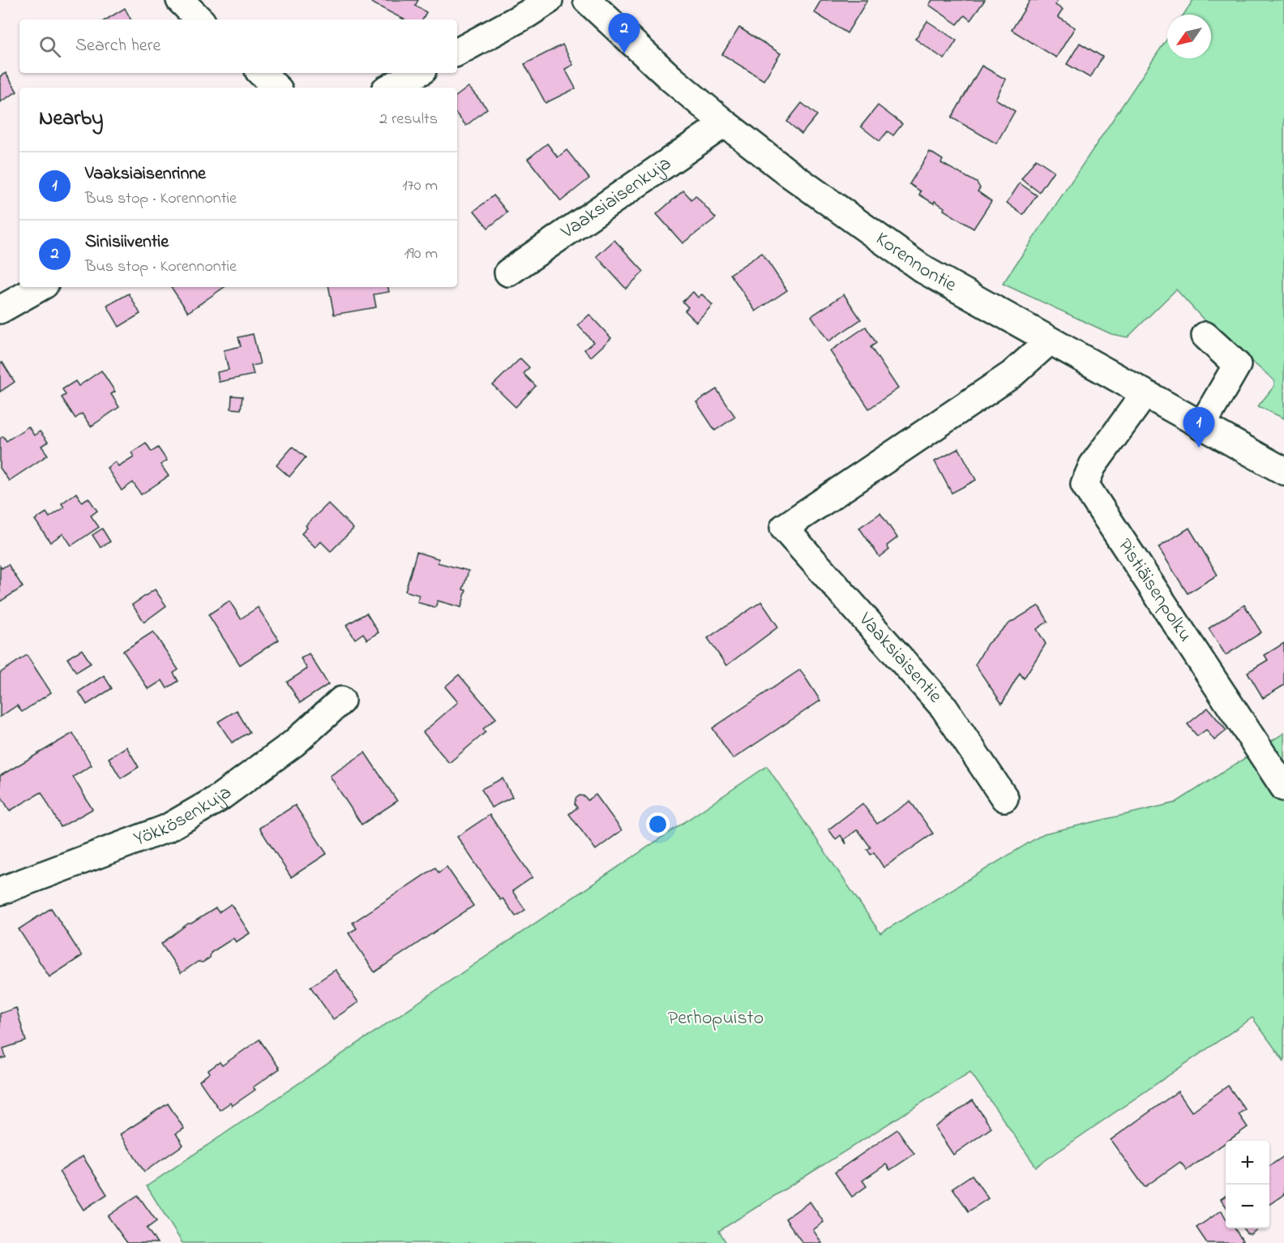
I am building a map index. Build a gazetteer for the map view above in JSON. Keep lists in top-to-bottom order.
{
  "streets": {
    "street": [
      "Vaaksiaisenkuja",
      "Korennontie",
      "Pistiäisenpolku",
      "Vaaksiaisentie",
      "Yökkösenkuja"
    ]
  },
  "crossings": [
    ["Vaaksiaisenkuja", "Korennontie"],
    ["Korennontie", "Pistiäisenpolku"],
    ["Korennontie", "Vaaksiaisentie"]
  ],
  "parks": ["Perhopuisto"],
  "north": "bottom left",
  "page": {
    "pins": ["2", "1"],
    "search": "Search here",
    "heading": ["Nearby", "2 results"],
    "list": [
      {
        "mark": "1",
        "name": "Vaaksiaisenrinne",
        "note": "Bus stop · Korennontie",
        "value": "170 m"
      },
      {
        "mark": "2",
        "name": "Sinisiiventie",
        "note": "Bus stop · Korennontie",
        "value": "190 m"
      }
    ],
    "map_buttons": ["+", "−"]
  }
}
